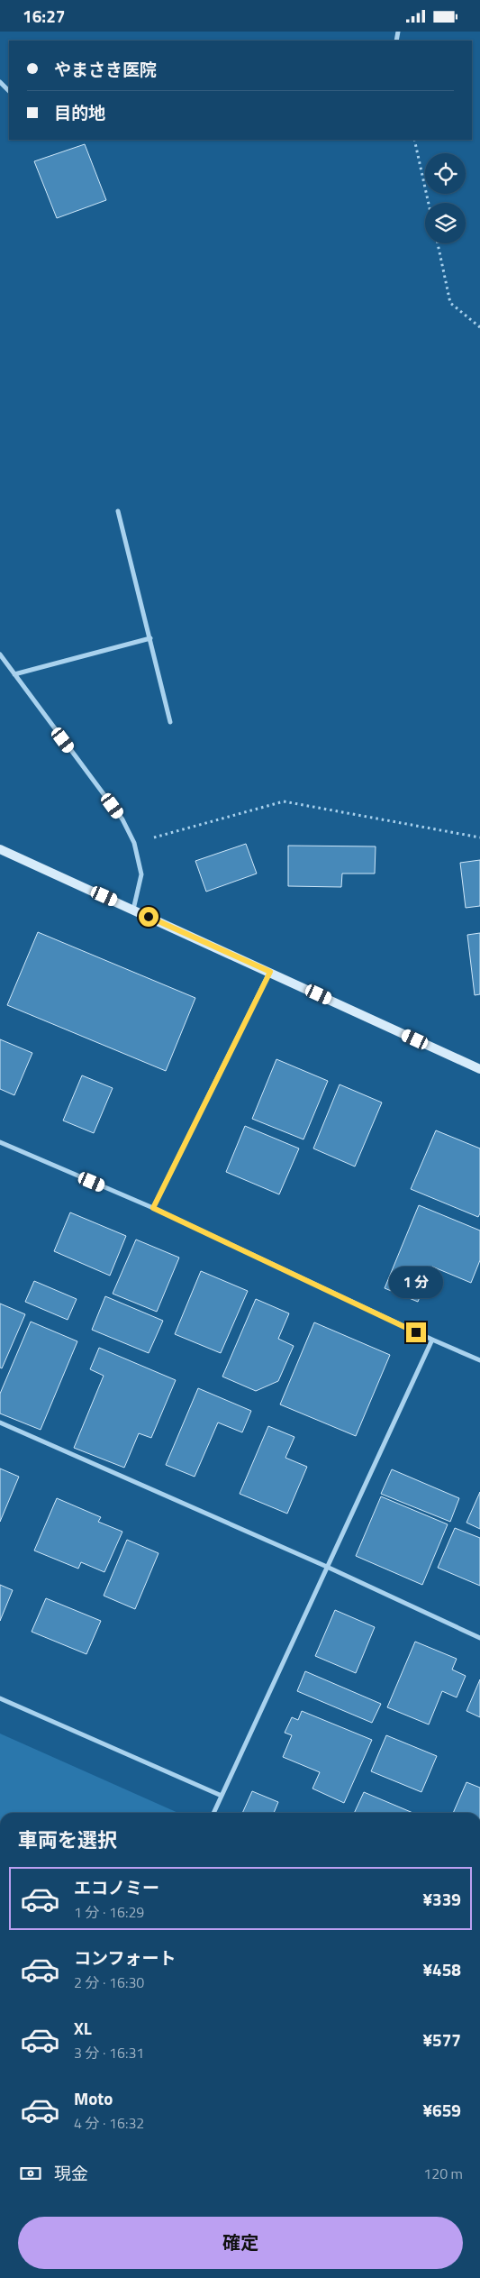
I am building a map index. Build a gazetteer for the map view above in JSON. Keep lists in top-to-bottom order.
{
  "page": {
    "status": "16:27",
    "banner": ["やまさき医院", "目的地"],
    "bubble": "1 分",
    "heading": "車両を選択",
    "list": [
      {
        "name": "エコノミー",
        "note": "1 分 · 16:29",
        "value": "¥339"
      },
      {
        "name": "コンフォート",
        "note": "2 分 · 16:30",
        "value": "¥458"
      },
      {
        "name": "XL",
        "note": "3 分 · 16:31",
        "value": "¥577"
      },
      {
        "name": "Moto",
        "note": "4 分 · 16:32",
        "value": "¥659"
      }
    ],
    "pay": ["現金", "120 m"],
    "buttons": "確定"
  }
}
